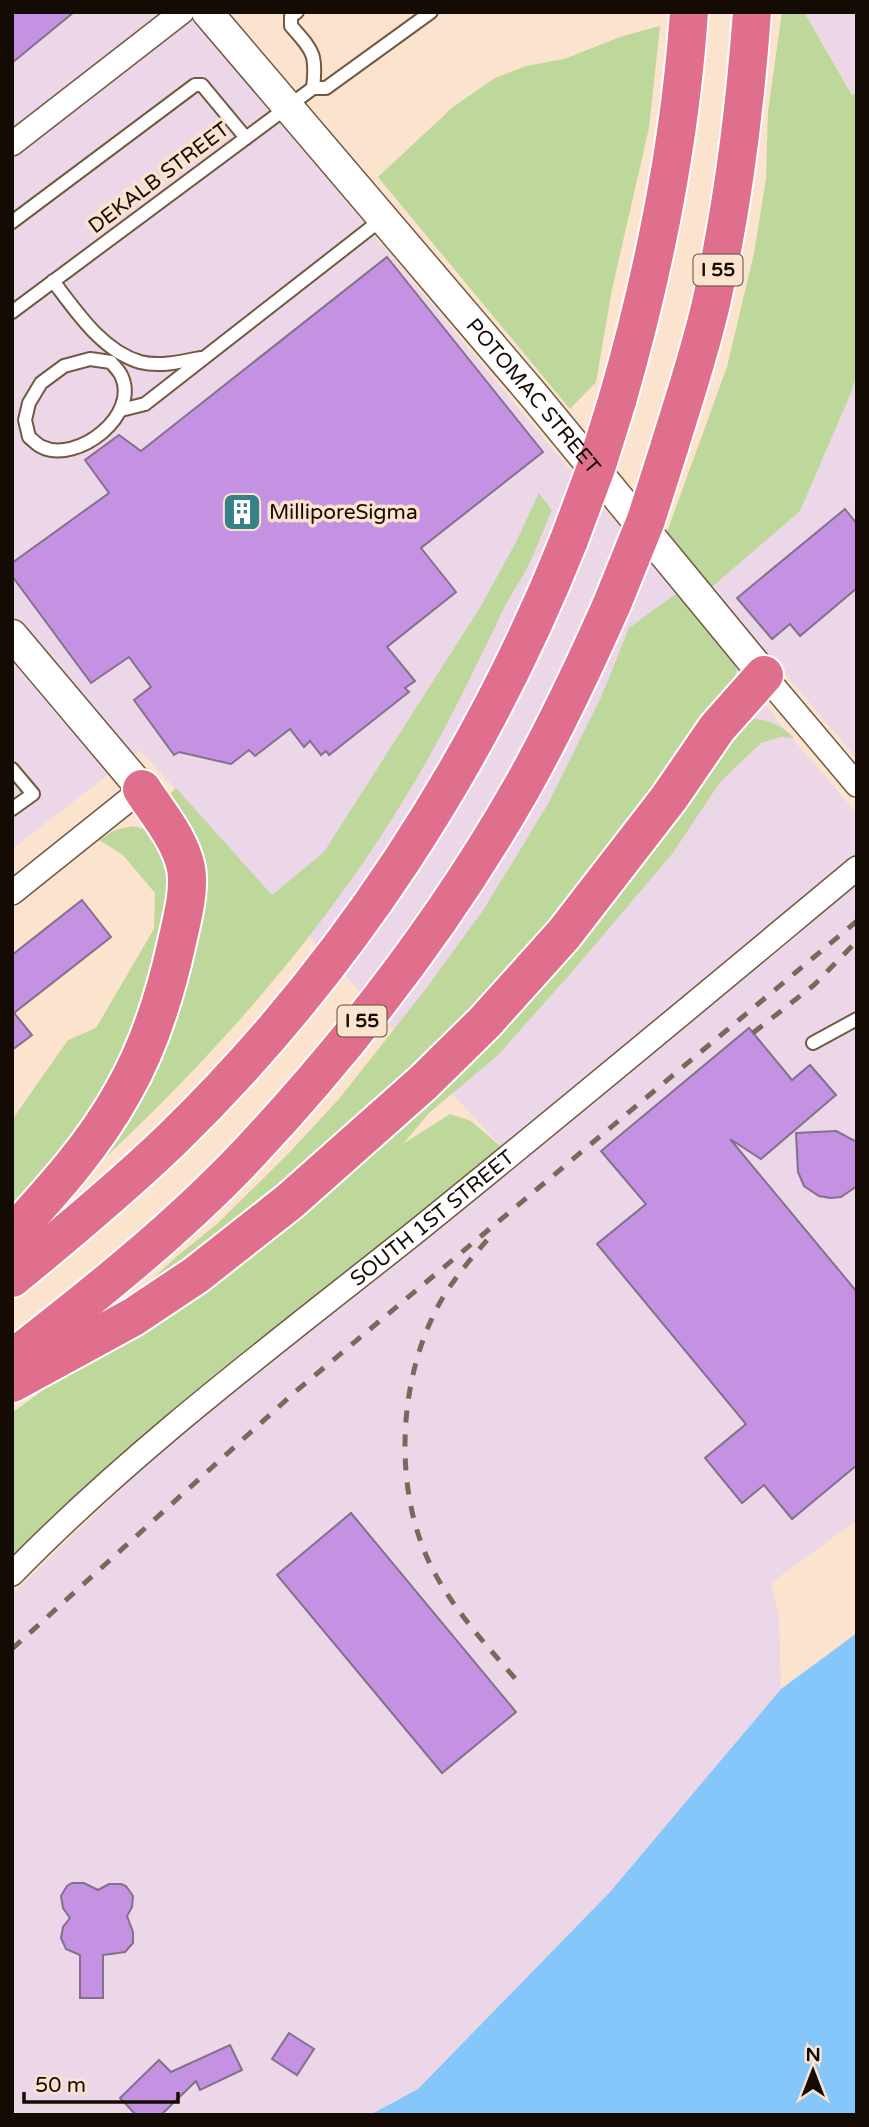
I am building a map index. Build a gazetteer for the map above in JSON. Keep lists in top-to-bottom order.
{
  "streets": {
    "highway": ["I 55"],
    "street": ["POTOMAC STREET", "SOUTH 1ST STREET"],
    "lane": ["DEKALB STREET"]
  },
  "crossings": [
    ["DEKALB STREET", "POTOMAC STREET"]
  ],
  "places": {
    "building": ["MilliporeSigma"]
  },
  "scale_bar": "50 m",
  "north": "top"
}
